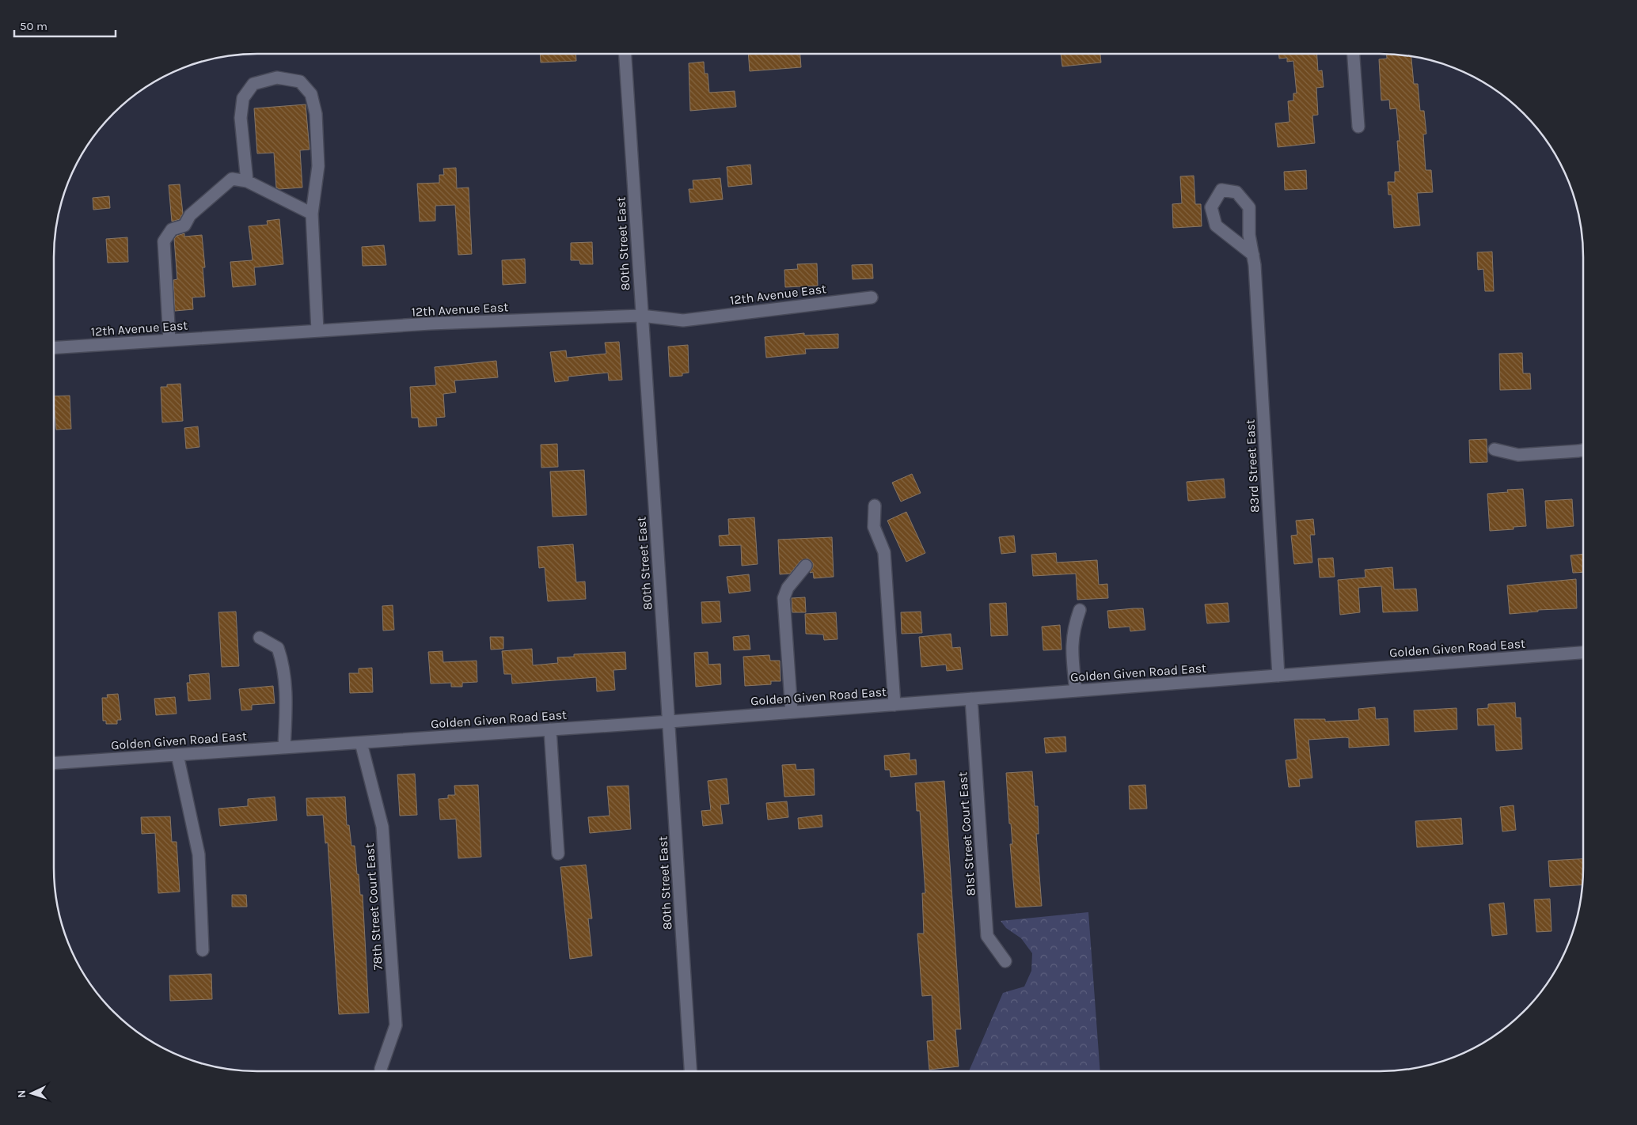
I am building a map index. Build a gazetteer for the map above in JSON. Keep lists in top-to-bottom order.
{
  "streets": {
    "street": [
      "80th Street East",
      "12th Avenue East",
      "83rd Street East",
      "Golden Given Road East",
      "81st Street Court East",
      "78th Street Court East"
    ]
  },
  "crossings": [
    ["80th Street East", "12th Avenue East"],
    ["80th Street East", "Golden Given Road East"],
    ["83rd Street East", "Golden Given Road East"],
    ["Golden Given Road East", "81st Street Court East"],
    ["Golden Given Road East", "78th Street Court East"]
  ],
  "scale_bar": "50 m",
  "north": "left"
}
